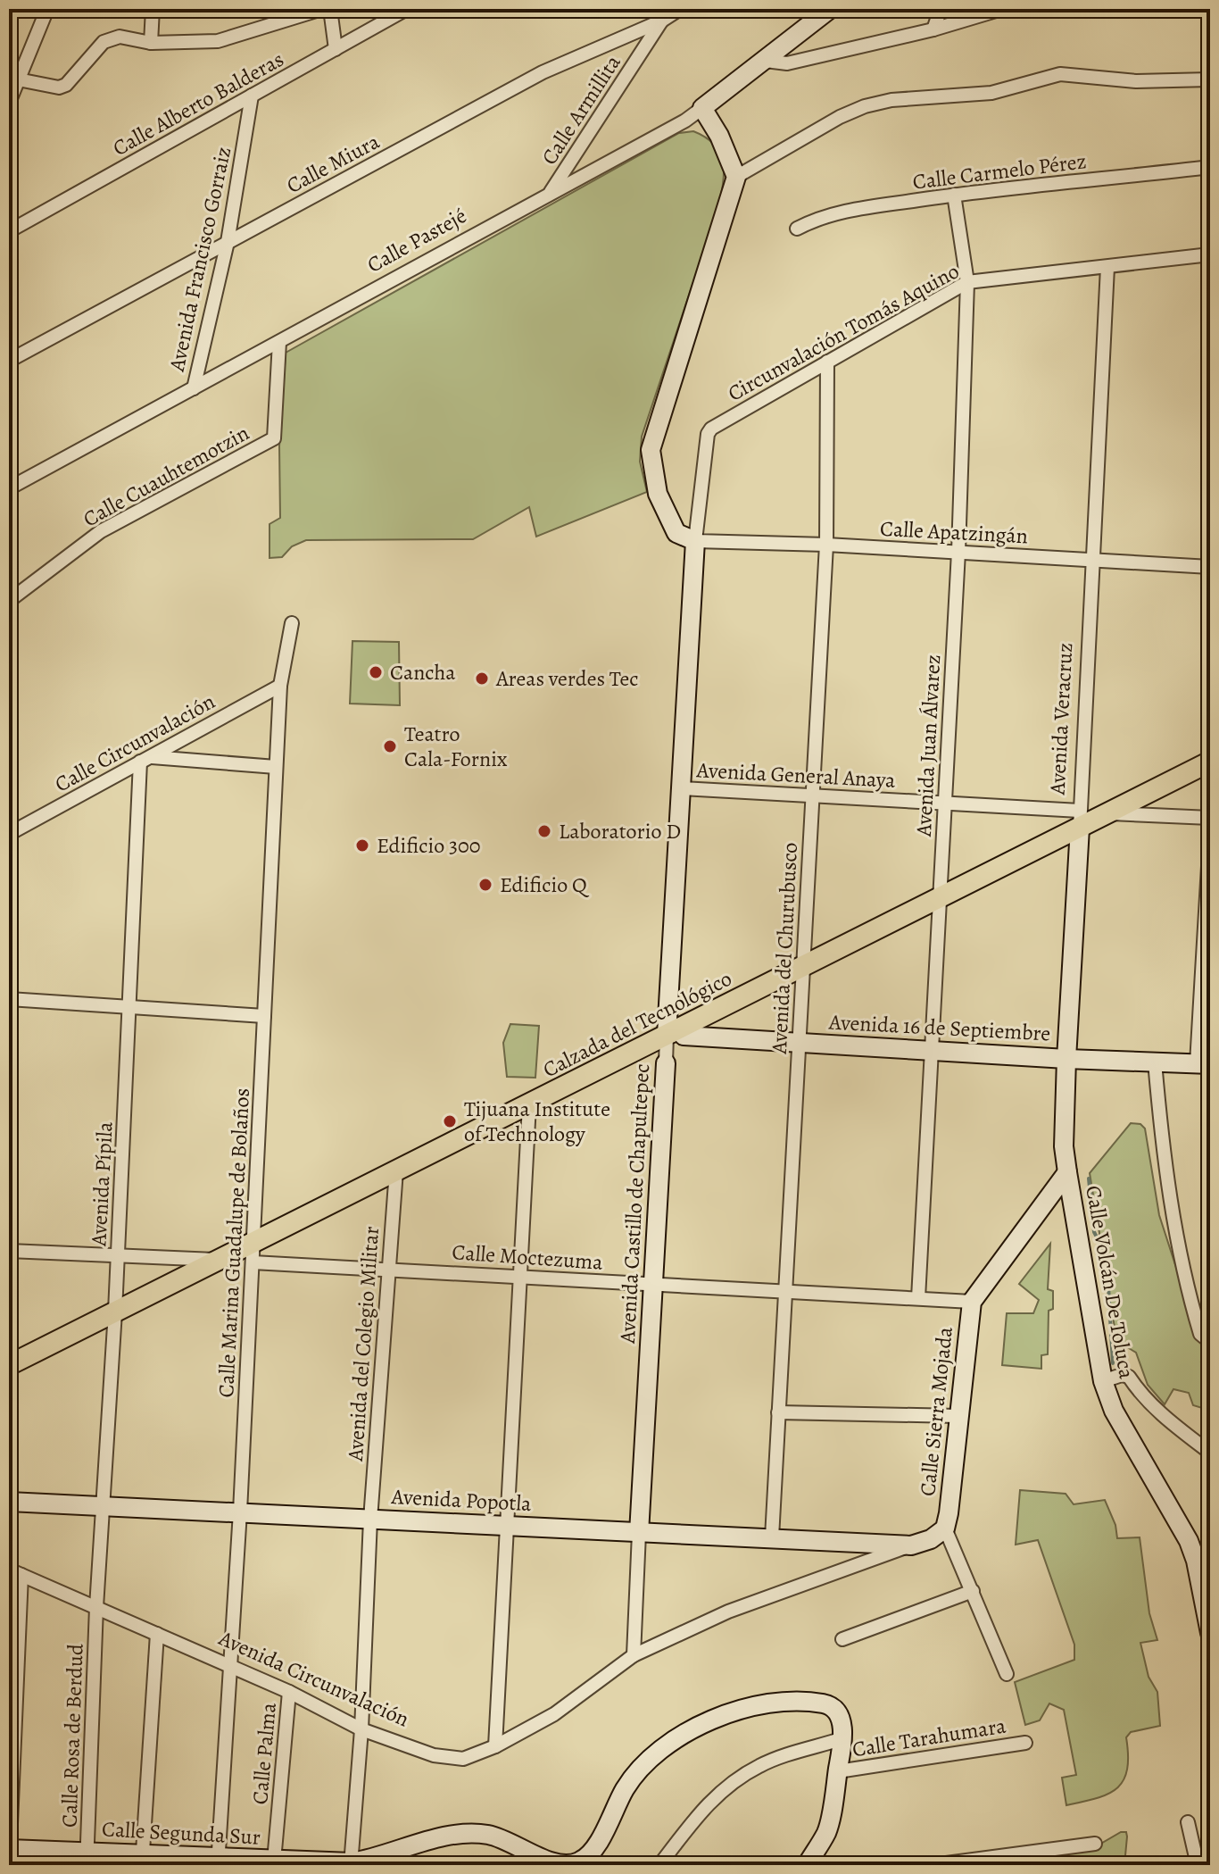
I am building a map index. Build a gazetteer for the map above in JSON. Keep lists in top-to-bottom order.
{
  "streets": {
    "main road": ["Calzada del Tecnológico"],
    "street": [
      "Calle Alberto Balderas",
      "Calle Armillita",
      "Calle Miura",
      "Calle Carmelo Pérez",
      "Calle Pastejé",
      "Avenida Francisco Gorraiz",
      "Circunvalación Tomás Aquino",
      "Calle Cuauhtemotzin",
      "Calle Apatzingán",
      "Avenida Veracruz",
      "Calle Circunvalación",
      "Avenida Juan Álvarez",
      "Avenida General Anaya",
      "Avenida del Churubusco",
      "Avenida 16 de Septiembre",
      "Avenida Pípila",
      "Avenida Castillo de Chapultepec",
      "Calle Marina Guadalupe de Bolaños",
      "Calle Moctezuma",
      "Calle Volcán De Toluca",
      "Avenida del Colegio Militar",
      "Calle Sierra Mojada",
      "Avenida Popotla",
      "Avenida Circunvalación",
      "Calle Rosa de Berdud",
      "Calle Tarahumara",
      "Calle Palma",
      "Calle Segunda Sur"
    ]
  },
  "crossings": [
    ["Calle Alberto Balderas", "Avenida Francisco Gorraiz"],
    ["Calle Armillita", "Calle Miura"],
    ["Calle Armillita", "Calle Pastejé"],
    ["Calle Miura", "Avenida Francisco Gorraiz"],
    ["Calle Carmelo Pérez", "Avenida Juan Álvarez"],
    ["Calle Pastejé", "Avenida Francisco Gorraiz"],
    ["Calle Pastejé", "Calle Cuauhtemotzin"],
    ["Circunvalación Tomás Aquino", "Avenida Veracruz"],
    ["Circunvalación Tomás Aquino", "Avenida Juan Álvarez"],
    ["Circunvalación Tomás Aquino", "Avenida del Churubusco"],
    ["Circunvalación Tomás Aquino", "Avenida Castillo de Chapultepec"],
    ["Calle Apatzingán", "Avenida Veracruz"],
    ["Calle Apatzingán", "Avenida Juan Álvarez"],
    ["Calle Apatzingán", "Avenida del Churubusco"],
    ["Calle Apatzingán", "Avenida Castillo de Chapultepec"],
    ["Avenida Veracruz", "Avenida General Anaya"],
    ["Avenida Veracruz", "Calzada del Tecnológico"],
    ["Avenida Veracruz", "Avenida 16 de Septiembre"],
    ["Avenida Veracruz", "Calle Volcán De Toluca"],
    ["Avenida Veracruz", "Calle Sierra Mojada"],
    ["Calle Circunvalación", "Avenida Pípila"],
    ["Calle Circunvalación", "Calle Marina Guadalupe de Bolaños"],
    ["Avenida Juan Álvarez", "Avenida General Anaya"],
    ["Avenida Juan Álvarez", "Calzada del Tecnológico"],
    ["Avenida Juan Álvarez", "Avenida 16 de Septiembre"],
    ["Avenida Juan Álvarez", "Calle Moctezuma"],
    ["Avenida General Anaya", "Avenida del Churubusco"],
    ["Avenida General Anaya", "Calzada del Tecnológico"],
    ["Avenida General Anaya", "Avenida Castillo de Chapultepec"],
    ["Avenida del Churubusco", "Calzada del Tecnológico"],
    ["Avenida del Churubusco", "Avenida 16 de Septiembre"],
    ["Avenida del Churubusco", "Calle Moctezuma"],
    ["Avenida del Churubusco", "Avenida Popotla"],
    ["Calzada del Tecnológico", "Avenida 16 de Septiembre"],
    ["Calzada del Tecnológico", "Avenida Pípila"],
    ["Calzada del Tecnológico", "Avenida Castillo de Chapultepec"],
    ["Calzada del Tecnológico", "Calle Marina Guadalupe de Bolaños"],
    ["Calzada del Tecnológico", "Avenida del Colegio Militar"],
    ["Avenida 16 de Septiembre", "Avenida Castillo de Chapultepec"],
    ["Avenida Pípila", "Avenida Popotla"],
    ["Avenida Pípila", "Avenida Circunvalación"],
    ["Avenida Pípila", "Calle Rosa de Berdud"],
    ["Avenida Castillo de Chapultepec", "Calle Moctezuma"],
    ["Avenida Castillo de Chapultepec", "Avenida Popotla"],
    ["Avenida Castillo de Chapultepec", "Avenida Circunvalación"],
    ["Calle Marina Guadalupe de Bolaños", "Calle Moctezuma"],
    ["Calle Marina Guadalupe de Bolaños", "Avenida Popotla"],
    ["Calle Marina Guadalupe de Bolaños", "Avenida Circunvalación"],
    ["Calle Marina Guadalupe de Bolaños", "Calle Segunda Sur"],
    ["Calle Moctezuma", "Avenida del Colegio Militar"],
    ["Calle Moctezuma", "Calle Sierra Mojada"],
    ["Calle Volcán De Toluca", "Calle Sierra Mojada"],
    ["Avenida del Colegio Militar", "Avenida Popotla"],
    ["Avenida del Colegio Militar", "Avenida Circunvalación"],
    ["Avenida del Colegio Militar", "Calle Segunda Sur"],
    ["Calle Sierra Mojada", "Avenida Circunvalación"],
    ["Avenida Popotla", "Avenida Circunvalación"],
    ["Avenida Circunvalación", "Calle Rosa de Berdud"],
    ["Avenida Circunvalación", "Calle Palma"],
    ["Calle Rosa de Berdud", "Calle Segunda Sur"],
    ["Calle Palma", "Calle Segunda Sur"]
  ],
  "places": [
    "Cancha",
    "Areas verdes Tec",
    "Teatro Cala-Fornix",
    "Laboratorio D",
    "Edificio 300",
    "Edificio Q",
    "Tijuana Institute of Technology"
  ]
}
